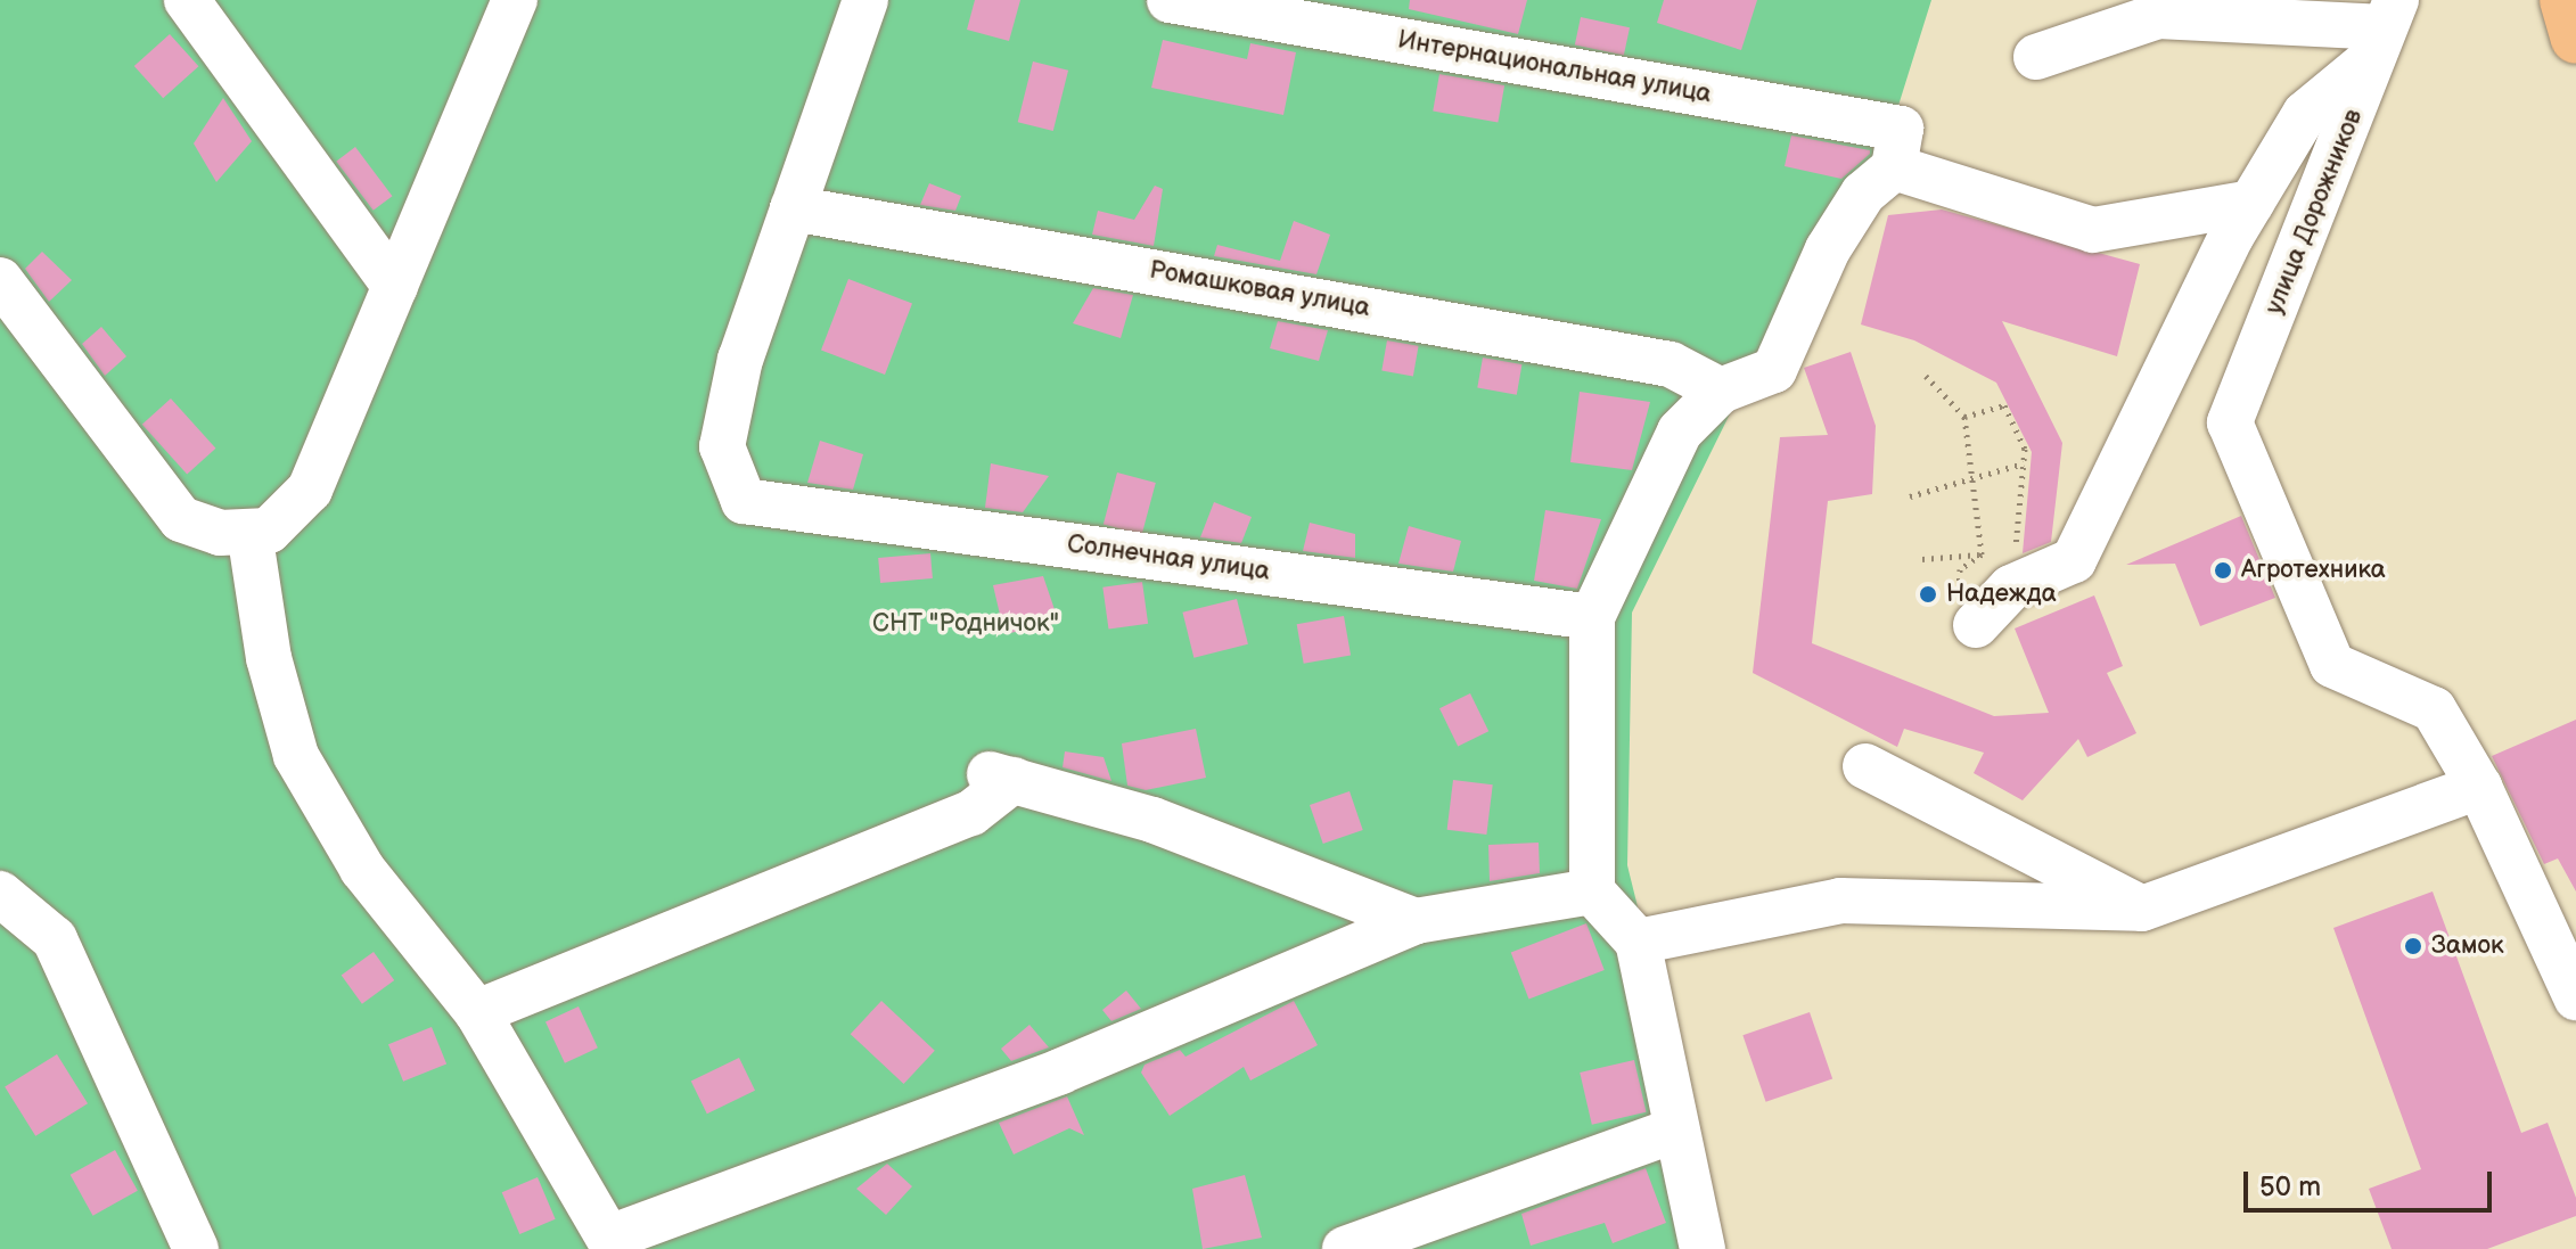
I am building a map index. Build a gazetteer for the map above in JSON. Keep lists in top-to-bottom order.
{
  "streets": {
    "street": [
      "Интернациональная улица",
      "улица Дорожников",
      "Ромашковая улица",
      "Солнечная улица"
    ]
  },
  "crossings": [
    ["Ромашковая улица", "Солнечная улица"]
  ],
  "parks": ["СНТ \"Родничок\""],
  "places": ["Агротехника", "Надежда", "Замок"],
  "scale_bar": "50 m"
}
